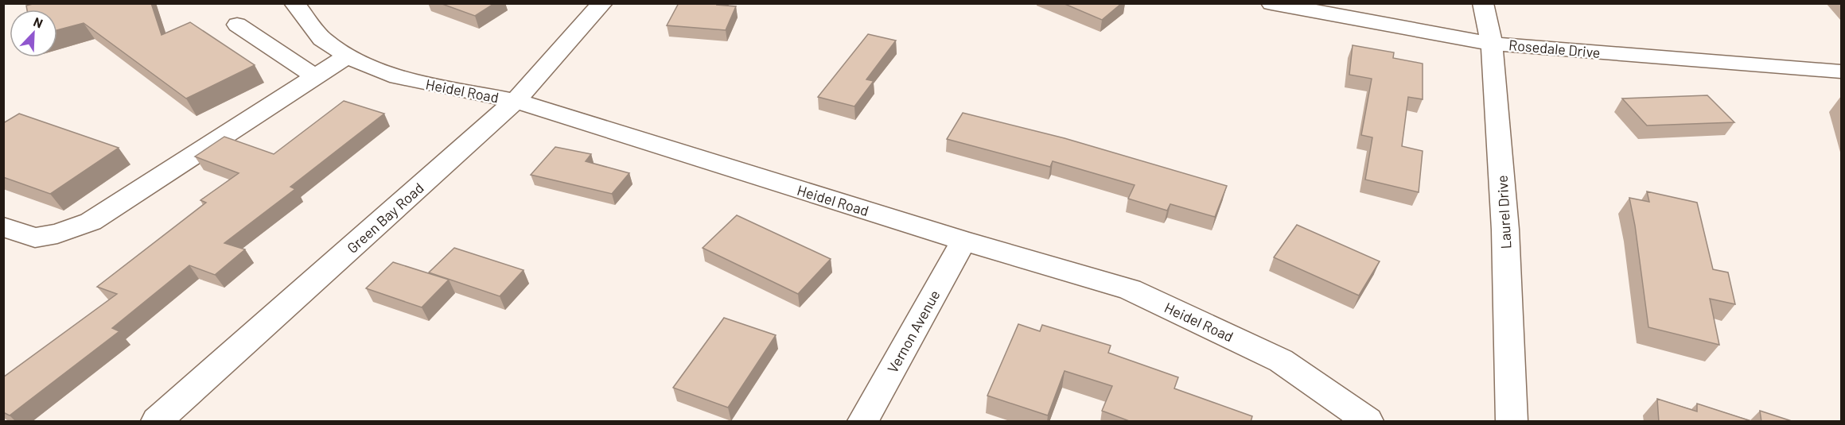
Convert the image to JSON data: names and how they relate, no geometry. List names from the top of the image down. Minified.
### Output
{"streets":{"street":["Rosedale Drive","Heidel Road","Laurel Drive","Green Bay Road","Vernon Avenue"]},"crossings":[["Rosedale Drive","Laurel Drive"],["Heidel Road","Green Bay Road"],["Heidel Road","Vernon Avenue"]],"north":"top right"}
